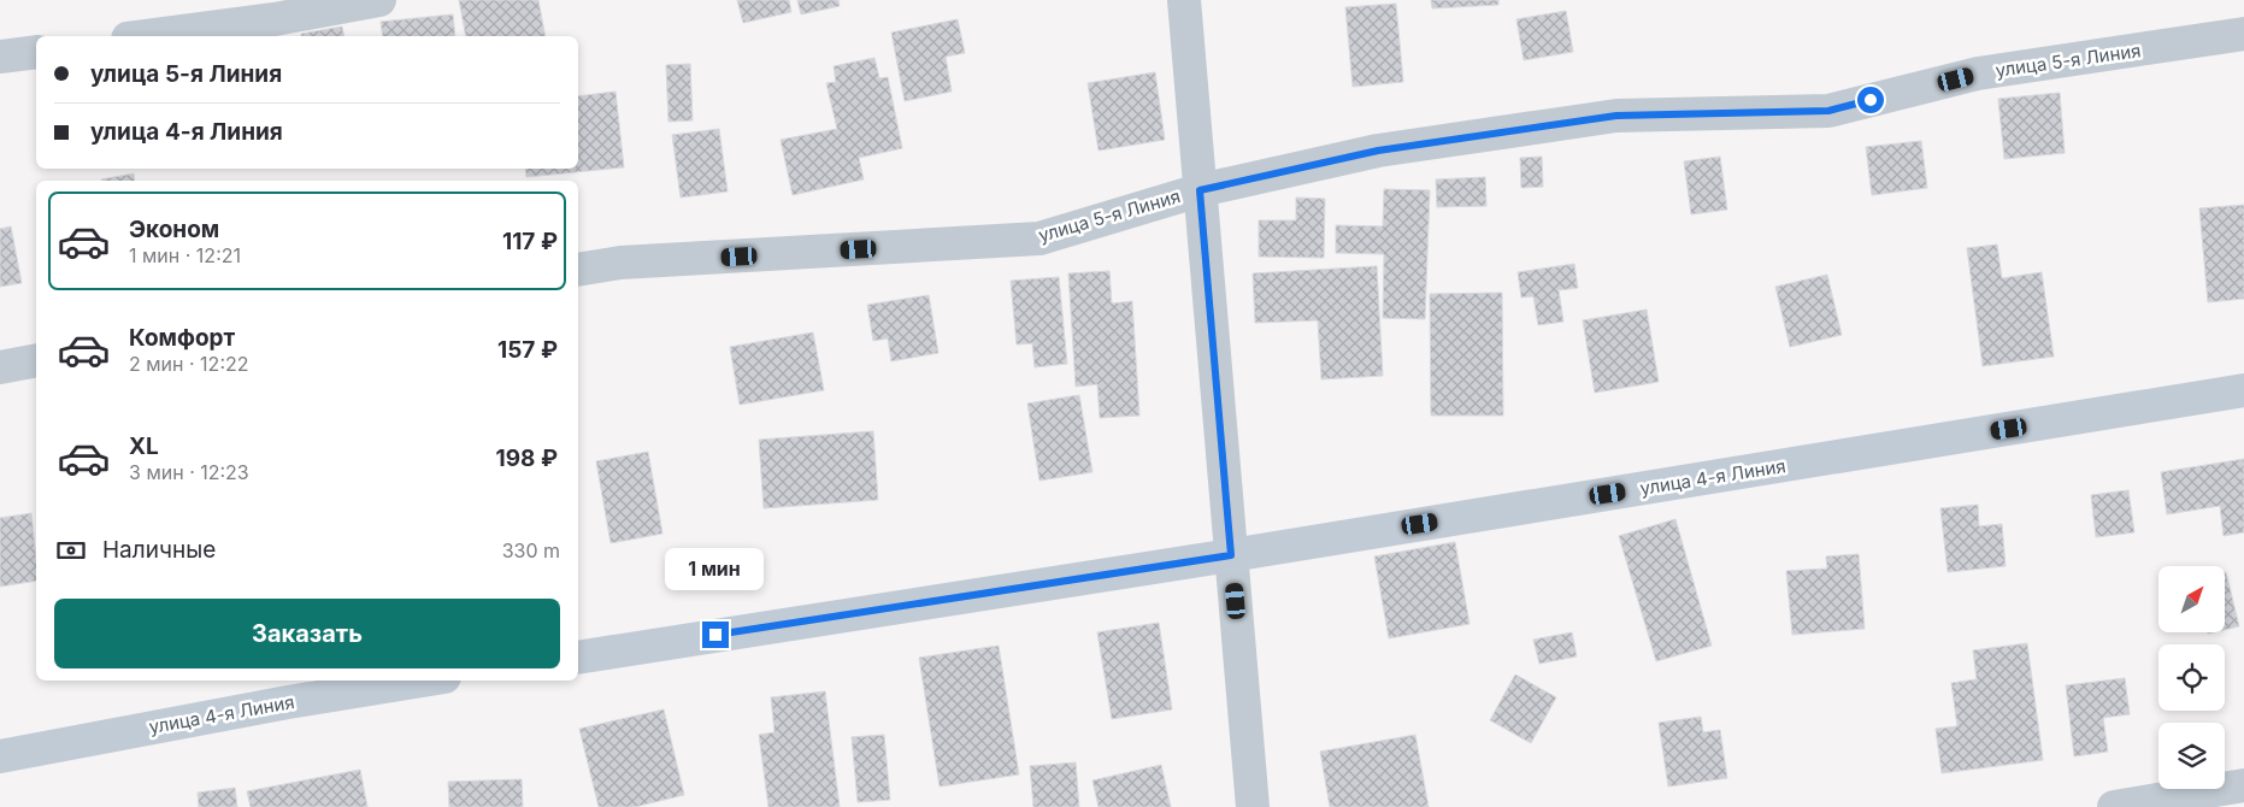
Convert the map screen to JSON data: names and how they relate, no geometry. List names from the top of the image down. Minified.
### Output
{"streets":{"street":["улица 5-я Линия","улица 4-я Линия"]},"north":"top right","page":{"banner":["улица 5-я Линия","улица 4-я Линия"],"list":[{"name":"Эконом","note":"1 мин · 12:21","value":"117 ₽"},{"name":"Комфорт","note":"2 мин · 12:22","value":"157 ₽"},{"name":"XL","note":"3 мин · 12:23","value":"198 ₽"}],"pay":["Наличные","330 m"],"bubble":"1 мин","buttons":"Заказать"}}
